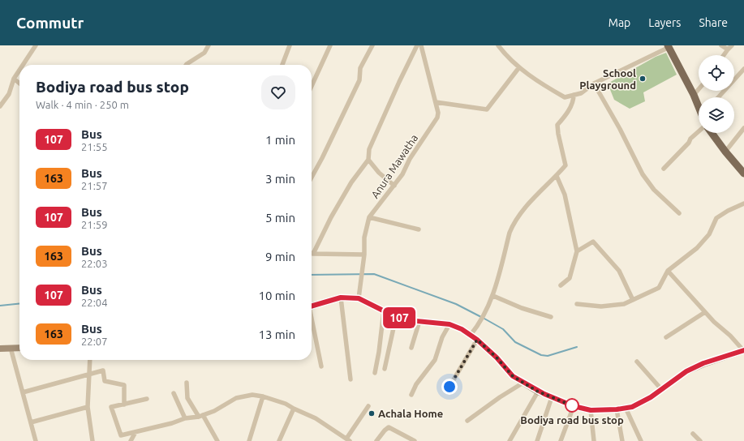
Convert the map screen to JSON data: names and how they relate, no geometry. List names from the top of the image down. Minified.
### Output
{"streets":{"street":["Anura Mawatha"]},"places":["School Playground","Bodiya road bus stop","Achala Home"],"lines":["bus line 107"],"page":{"header":"Commutr","nav":["Map","Layers","Share"],"on_map":"107","heading":["Bodiya road bus stop","Walk · 4 min · 250 m"],"list":[{"mark":"107","name":"Bus","note":"21:55","value":"1 min"},{"mark":"163","name":"Bus","note":"21:57","value":"3 min"},{"mark":"107","name":"Bus","note":"21:59","value":"5 min"},{"mark":"163","name":"Bus","note":"22:03","value":"9 min"},{"mark":"107","name":"Bus","note":"22:04","value":"10 min"},{"mark":"163","name":"Bus","note":"22:07","value":"13 min"}]}}
